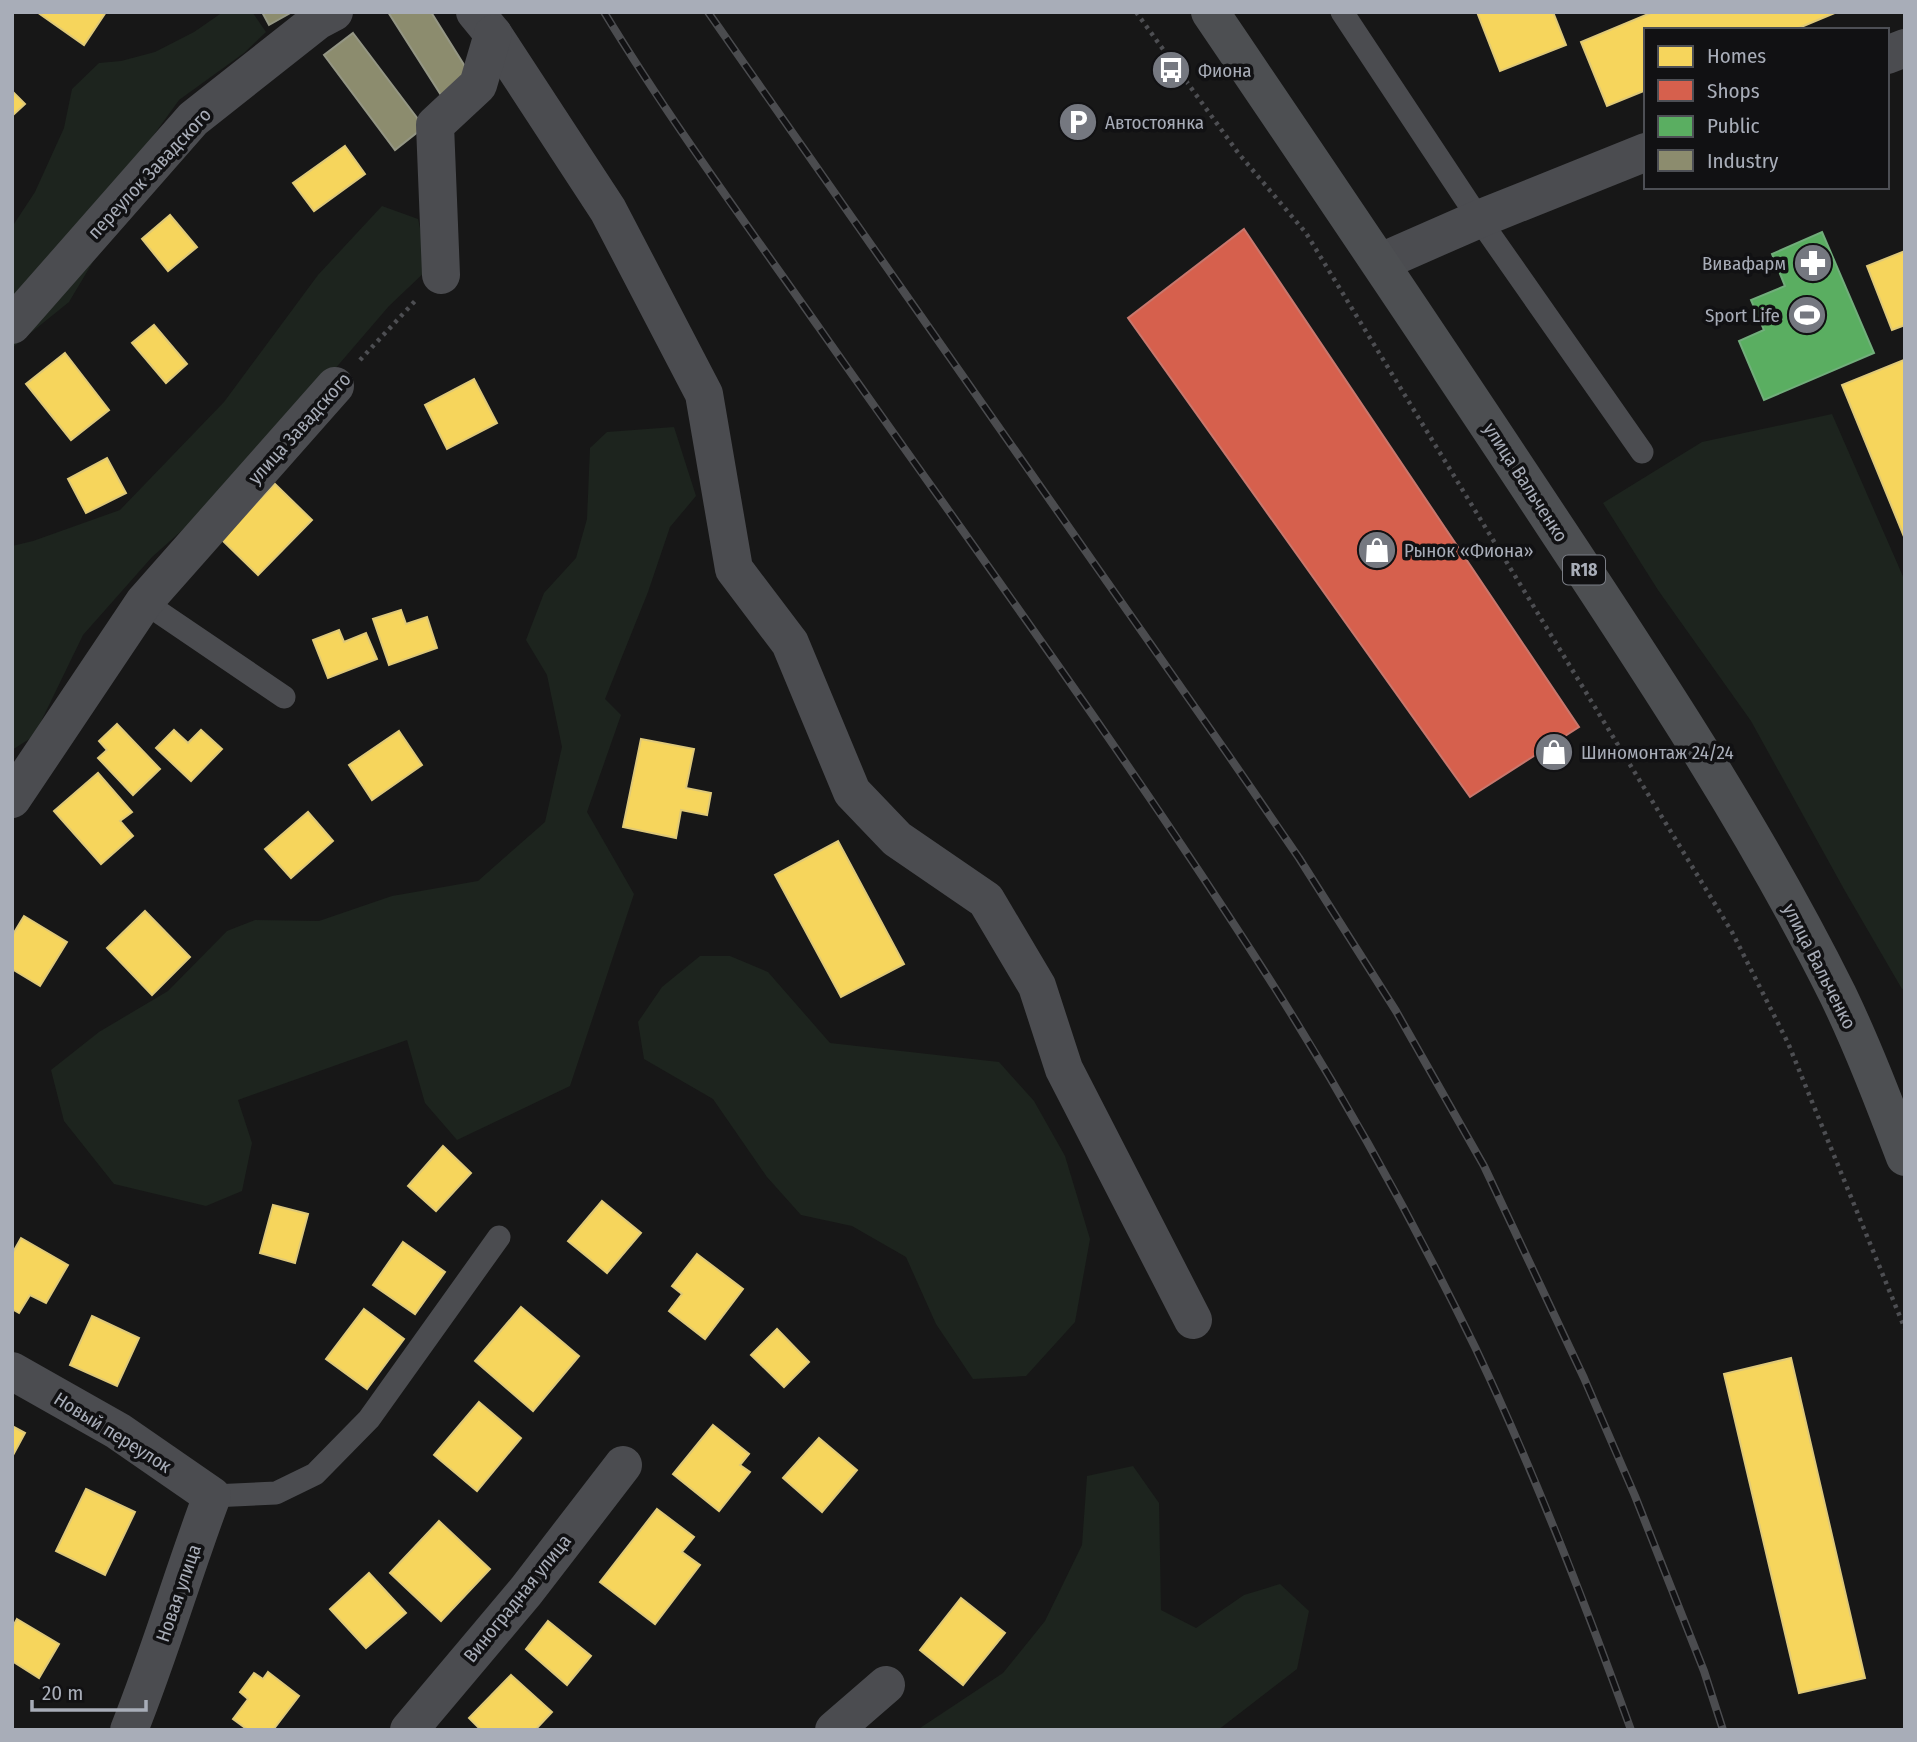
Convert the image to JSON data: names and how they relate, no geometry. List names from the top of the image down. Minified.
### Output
{"streets":{"main road":["улица Вальченко","R18"],"street":["переулок Завадского","улица Завадского","Новый переулок","Новая улица","Виноградная улица"]},"crossings":[["Новый переулок","Новая улица"]],"places":{"bus stop":["Фиона"],"parking":["Автостоянка"],"pharmacy":["Вивафарм"],"sports":["Sport Life"],"shop":["Рынок «Фиона»","Шиномонтаж 24/24"]},"legend":["Homes","Shops","Public","Industry"],"scale_bar":"20 m"}
